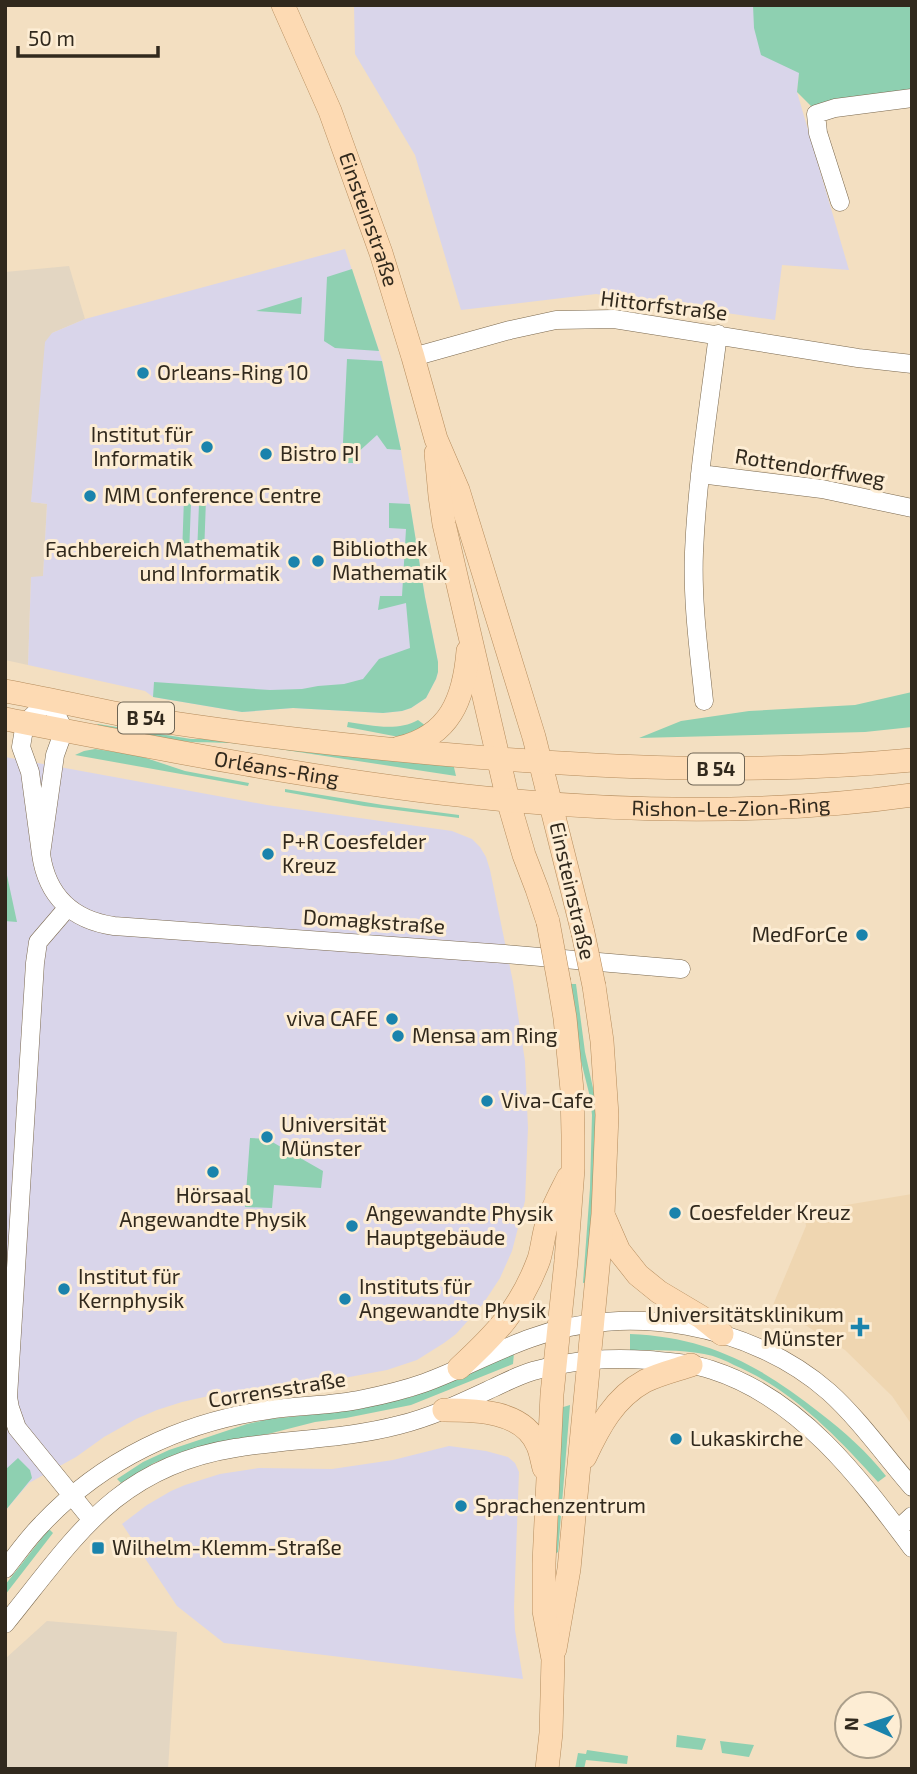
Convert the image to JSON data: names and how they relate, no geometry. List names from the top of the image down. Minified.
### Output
{"streets":{"main road":["Einsteinstraße","B 54","Orléans-Ring","Rishon-Le-Zion-Ring"],"street":["Hittorfstraße","Rottendorffweg","Domagkstraße","Corrensstraße"]},"crossings":[["Einsteinstraße","Hittorfstraße"],["Einsteinstraße","Orléans-Ring"],["Einsteinstraße","Rishon-Le-Zion-Ring"],["Einsteinstraße","Corrensstraße"],["Orléans-Ring","Rishon-Le-Zion-Ring"]],"places":{"other":["Orleans-Ring 10","Institut für Informatik","Bistro PI","MM Conference Centre","Bibliothek Mathematik","Fachbereich Mathematik und Informatik","P+R Coesfelder Kreuz","MedForCe","viva CAFE","Mensa am Ring","Viva-Cafe","Universität Münster","Hörsaal Angewandte Physik","Coesfelder Kreuz","Angewandte Physik Hauptgebäude","Institut für Kernphysik","Instituts für Angewandte Physik","Lukaskirche","Sprachenzentrum"],"health":["Universitätsklinikum Münster"],"transit":["Wilhelm-Klemm-Straße"]},"scale_bar":"50 m","north":"left"}
